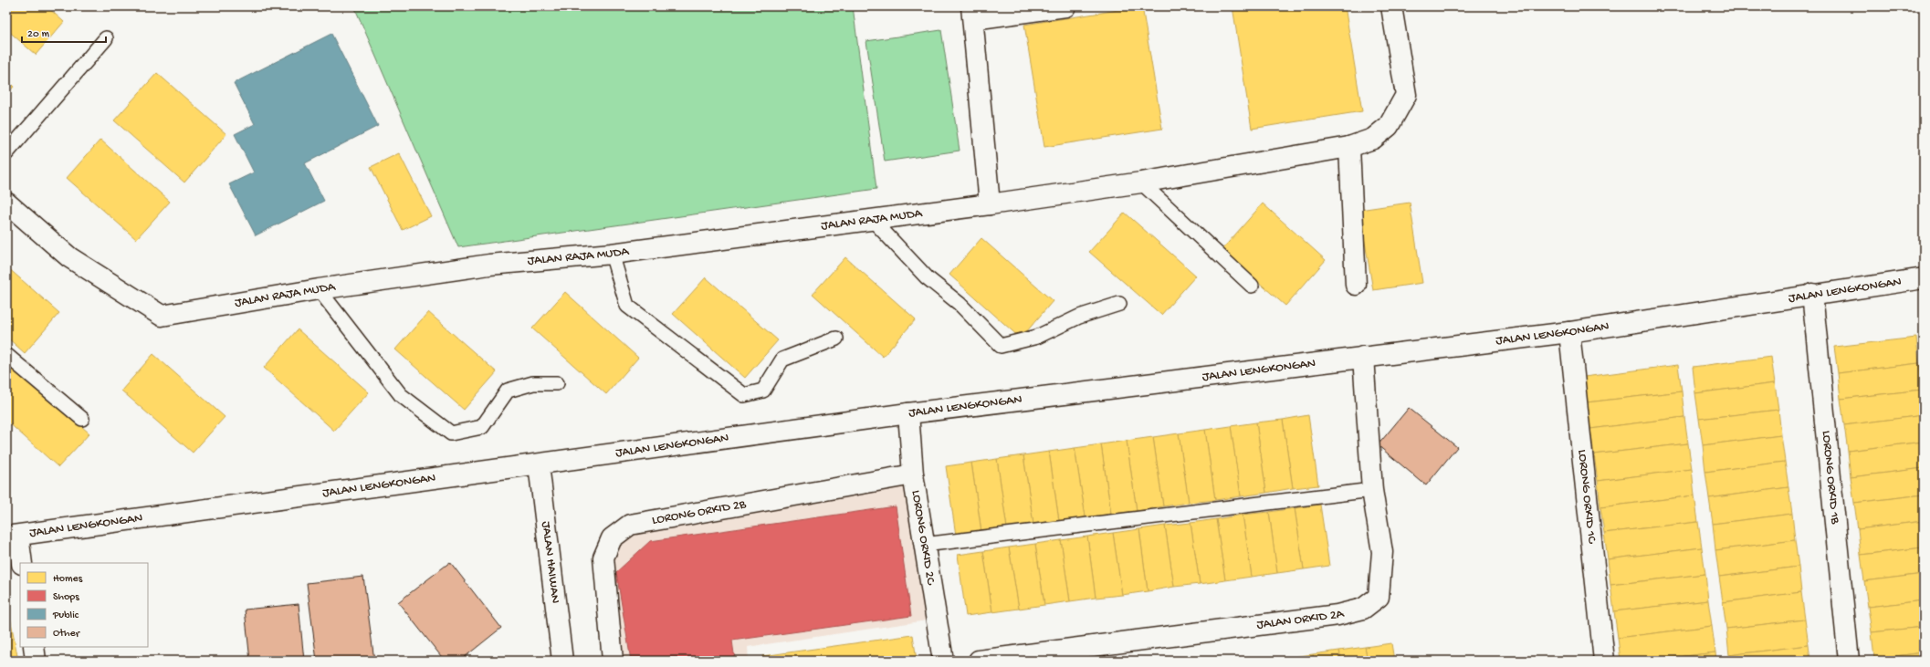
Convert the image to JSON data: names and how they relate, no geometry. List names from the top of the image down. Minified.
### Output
{"streets":{"street":["JALAN RAJA MUDA","JALAN LENGKONGAN","LORONG ORKID 1B","LORONG ORKID 1C","LORONG ORKID 2B","LORONG ORKID 2C","JALAN HAIWAN","JALAN ORKID 2A"]},"crossings":[["JALAN LENGKONGAN","LORONG ORKID 1B"],["JALAN LENGKONGAN","LORONG ORKID 1C"],["JALAN LENGKONGAN","LORONG ORKID 2C"],["JALAN LENGKONGAN","JALAN HAIWAN"],["JALAN LENGKONGAN","JALAN ORKID 2A"],["LORONG ORKID 2B","LORONG ORKID 2C"]],"legend":["Homes","Shops","Public","Other"],"scale_bar":"20 m"}
